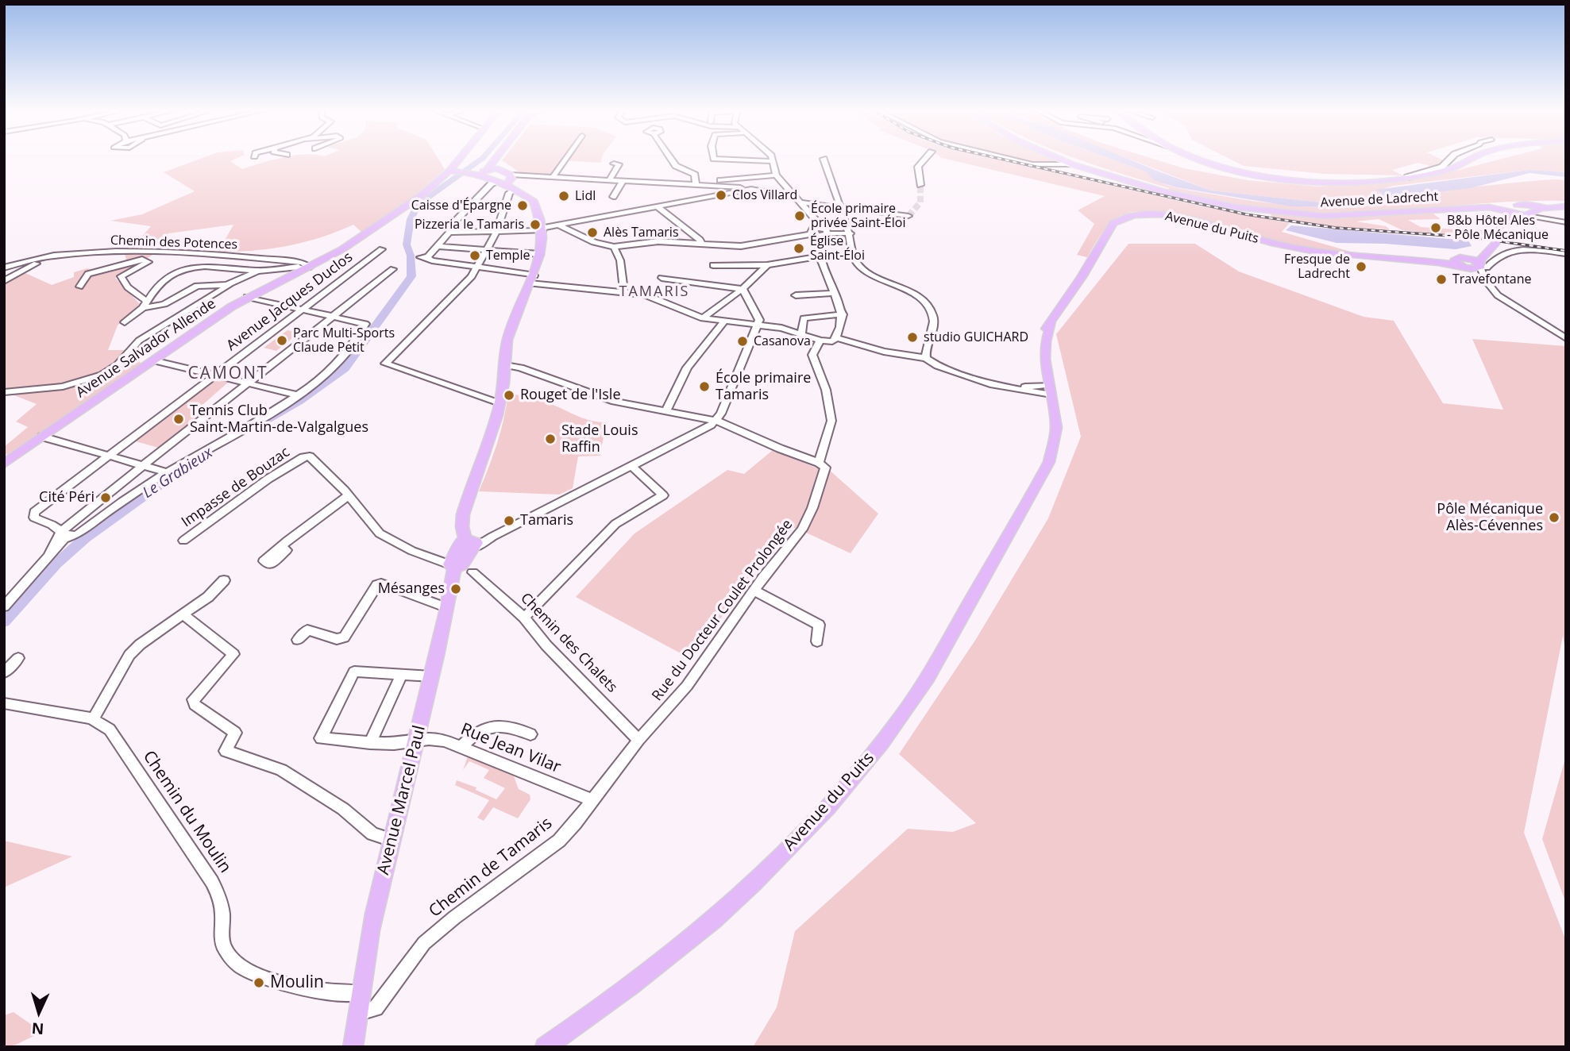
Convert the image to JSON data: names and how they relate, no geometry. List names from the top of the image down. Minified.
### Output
{"streets":{"main road":["Avenue de Ladrecht","Avenue du Puits","Avenue Salvador Allende","Avenue Marcel Paul"],"street":["Chemin des Potences","Avenue Jacques Duclos","Impasse de Bouzac","Rue du Docteur Coulet Prolongée","Chemin des Chalets","Rue Jean Vilar","Chemin du Moulin","Chemin de Tamaris"]},"crossings":[["Chemin des Potences","Avenue Salvador Allende"],["Rue du Docteur Coulet Prolongée","Chemin des Chalets"],["Rue du Docteur Coulet Prolongée","Chemin de Tamaris"],["Chemin des Chalets","Avenue Marcel Paul"],["Chemin des Chalets","Chemin de Tamaris"],["Rue Jean Vilar","Avenue Marcel Paul"],["Rue Jean Vilar","Chemin de Tamaris"],["Avenue Marcel Paul","Chemin du Moulin"],["Avenue Marcel Paul","Chemin de Tamaris"]],"districts":["TAMARIS","CAMONT"],"water":["Le Grabieux"],"places":["Clos Villard","Lidl","Caisse d'Épargne","École primaire privée Saint-Éloi","Pizzeria le Tamaris","B&b Hôtel Ales - Pôle Mécanique","Alès Tamaris","Église Saint-Éloi","Temple","Fresque de Ladrecht","Travefontane","studio GUICHARD","Parc Multi-Sports Claude Petit","Casanova","École primaire Tamaris","Rouget de l'Isle","Tennis Club Saint-Martin-de-Valgalgues","Stade Louis Raffin","Cité Péri","Pôle Mécanique Alès-Cévennes","Tamaris","Mésanges","Moulin"],"north":"bottom"}
